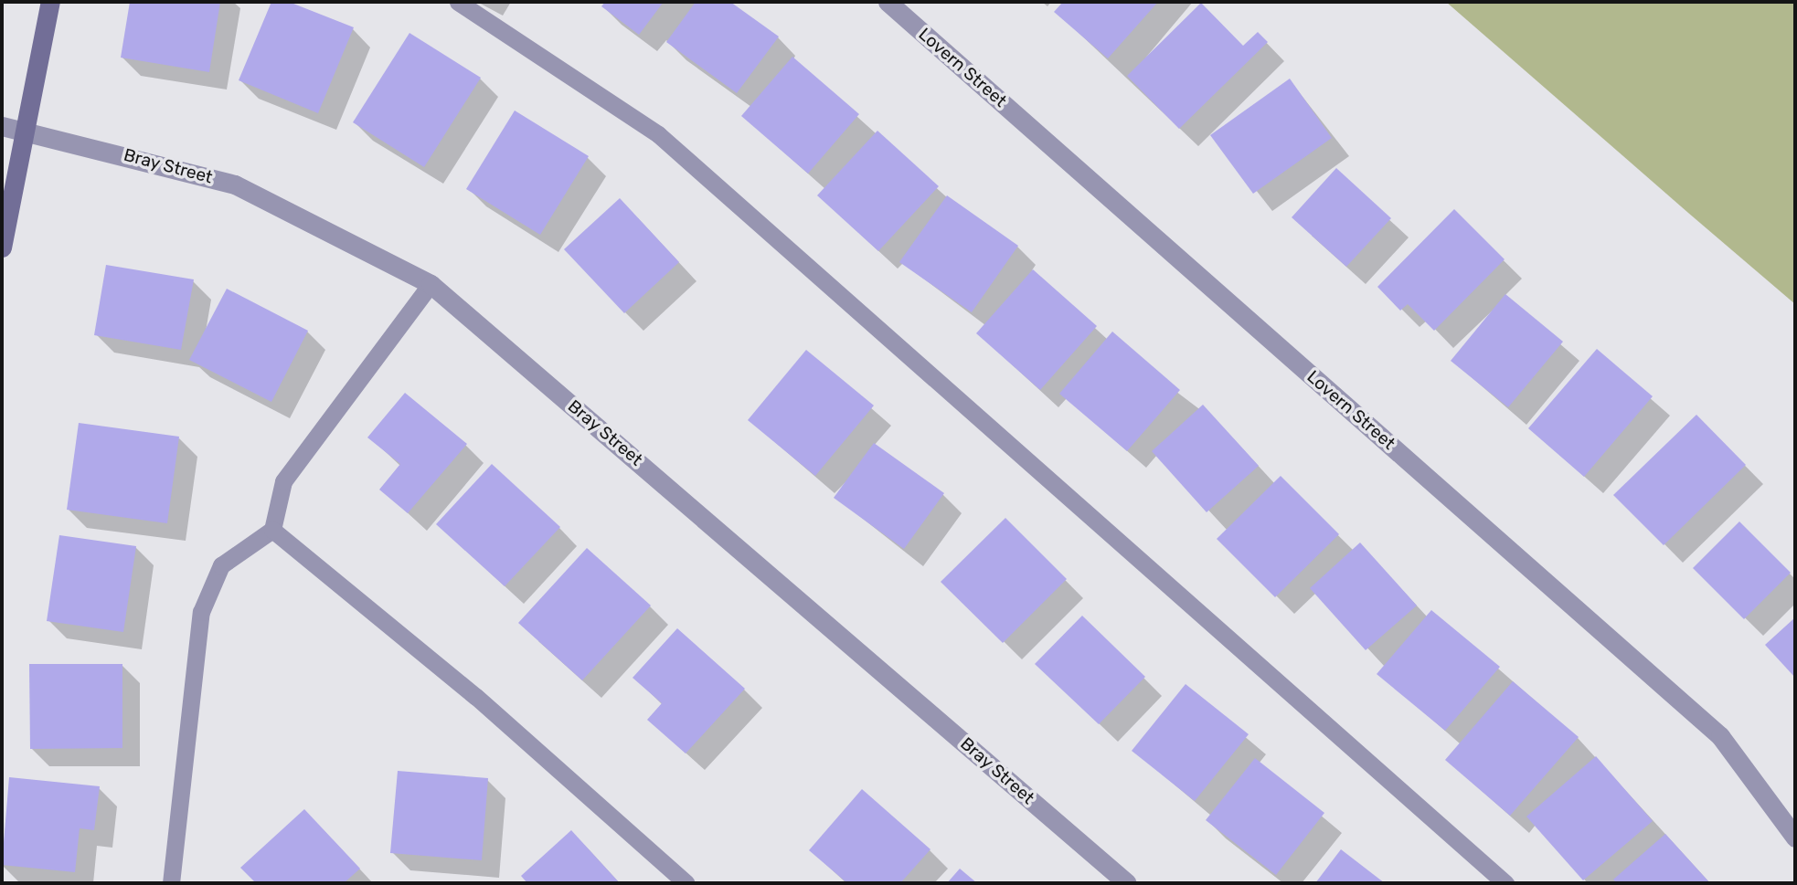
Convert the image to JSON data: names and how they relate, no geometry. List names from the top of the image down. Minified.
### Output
{"streets":{"street":["Lovern Street","Bray Street"]}}
